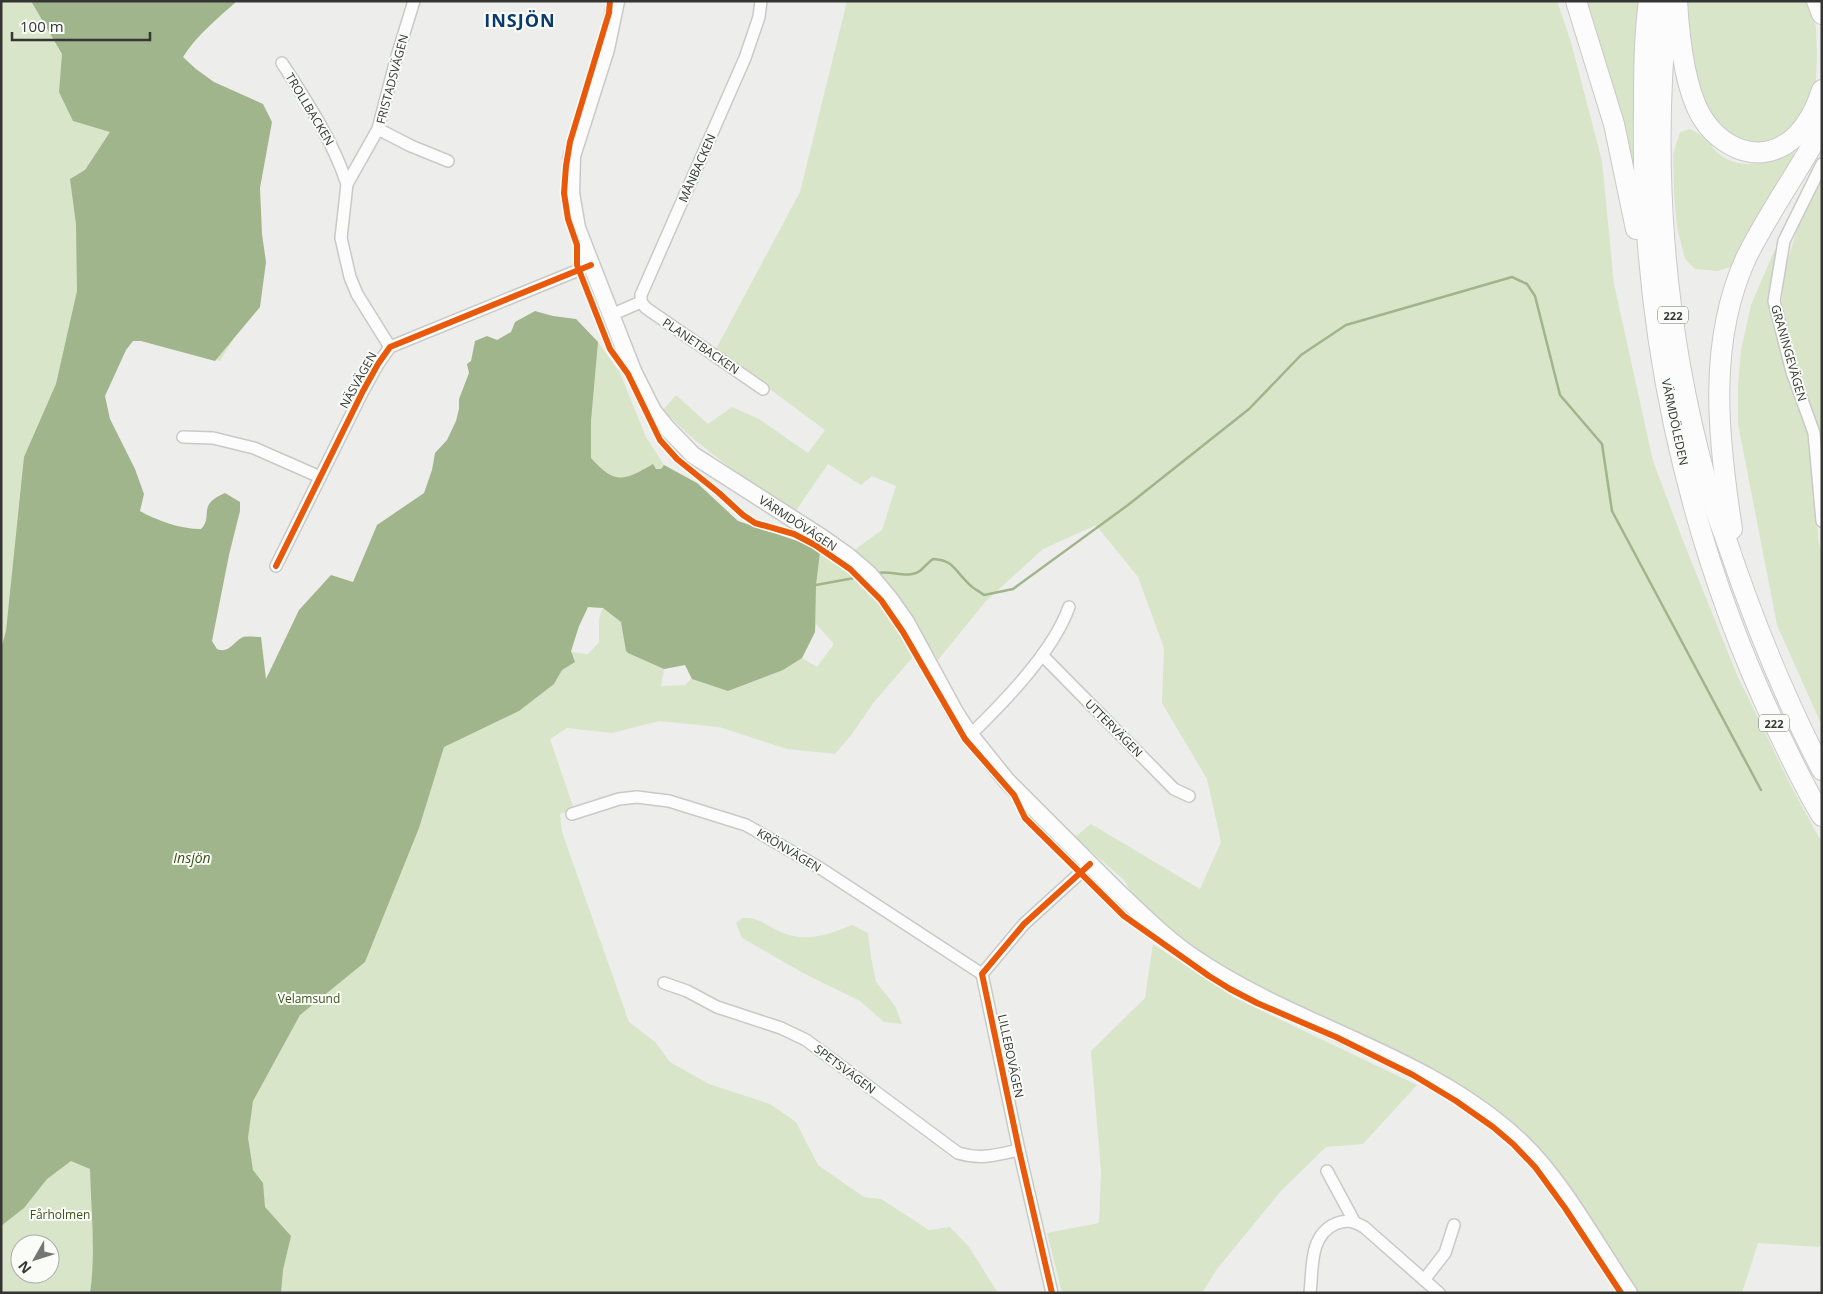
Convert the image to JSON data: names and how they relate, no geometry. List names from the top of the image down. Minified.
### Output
{"streets":{"highway":["222","VÄRMDÖLEDEN"],"main road":["VÄRMDÖVÄGEN"],"street":["FRISTADSVÄGEN","TROLLBACKEN","MÅNBACKEN","PLANETBACKEN","GRANINGEVÄGEN","NÄSVÄGEN","UTTERVÄGEN","KRÖNVÄGEN","LILLEBOVÄGEN","SPETSVÄGEN"]},"crossings":[["FRISTADSVÄGEN","TROLLBACKEN"],["FRISTADSVÄGEN","NÄSVÄGEN"],["MÅNBACKEN","PLANETBACKEN"],["NÄSVÄGEN","VÄRMDÖVÄGEN"],["KRÖNVÄGEN","LILLEBOVÄGEN"],["LILLEBOVÄGEN","SPETSVÄGEN"]],"districts":["INSJÖN"],"water":["Insjön"],"parks":["Velamsund","Fårholmen"],"scale_bar":"100 m","north":"bottom left"}
